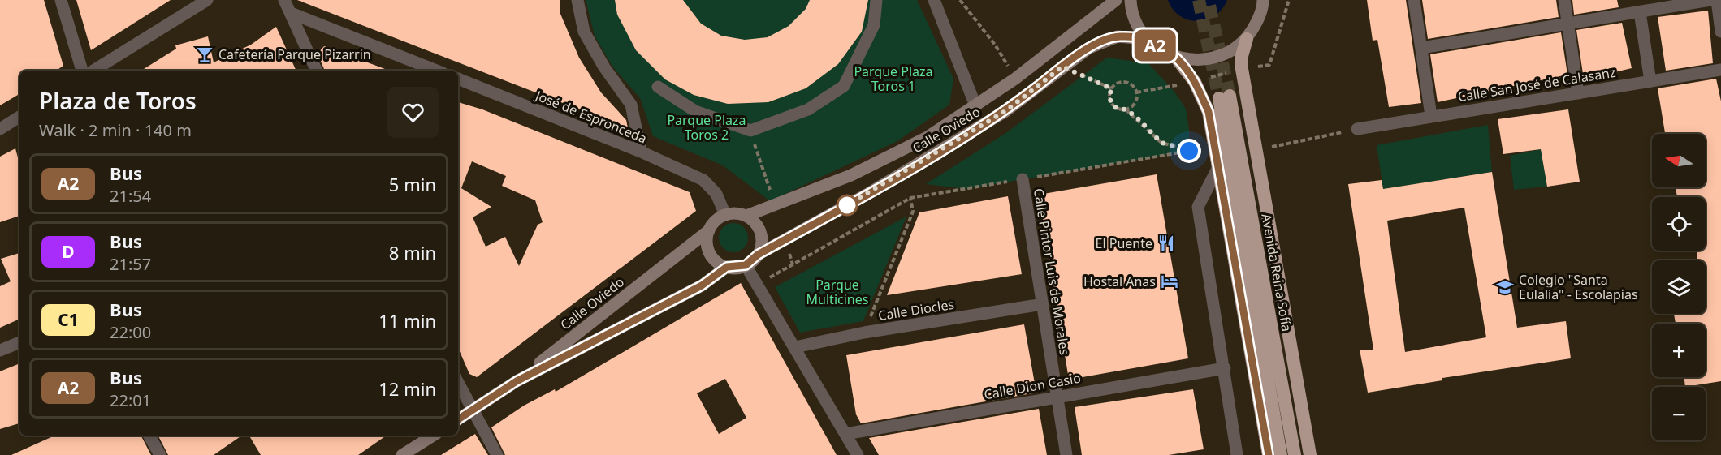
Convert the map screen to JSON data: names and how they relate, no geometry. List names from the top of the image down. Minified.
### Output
{"streets":{"highway":["Avenida Reina Sofía"],"main road":["Calle Oviedo"],"street":["Calle San José de Calasanz","José de Espronceda","Calle Pintor Luis de Morales","Calle Diocles","Calle Dion Casio"]},"crossings":[["José de Espronceda","Calle Oviedo"],["Calle Pintor Luis de Morales","Calle Diocles"],["Calle Pintor Luis de Morales","Calle Dion Casio"]],"parks":["Parque Plaza Toros 1","Parque Plaza Toros 2","Parque Multicines"],"places":{"bar":["Cafetería Parque Pizarrin"],"restaurant":["El Puente"],"hotel":["Hostal Anas"],"school or university":["Colegio \"Santa Eulalia\" - Escolapias"]},"lines":["bus line A2"],"north":"left","page":{"on_map":"A2","heading":["Plaza de Toros","Walk · 2 min · 140 m"],"map_buttons":["+","−"],"list":[{"mark":"A2","name":"Bus","note":"21:54","value":"5 min"},{"mark":"D","name":"Bus","note":"21:57","value":"8 min"},{"mark":"C1","name":"Bus","note":"22:00","value":"11 min"},{"mark":"A2","name":"Bus","note":"22:01","value":"12 min"}]}}
